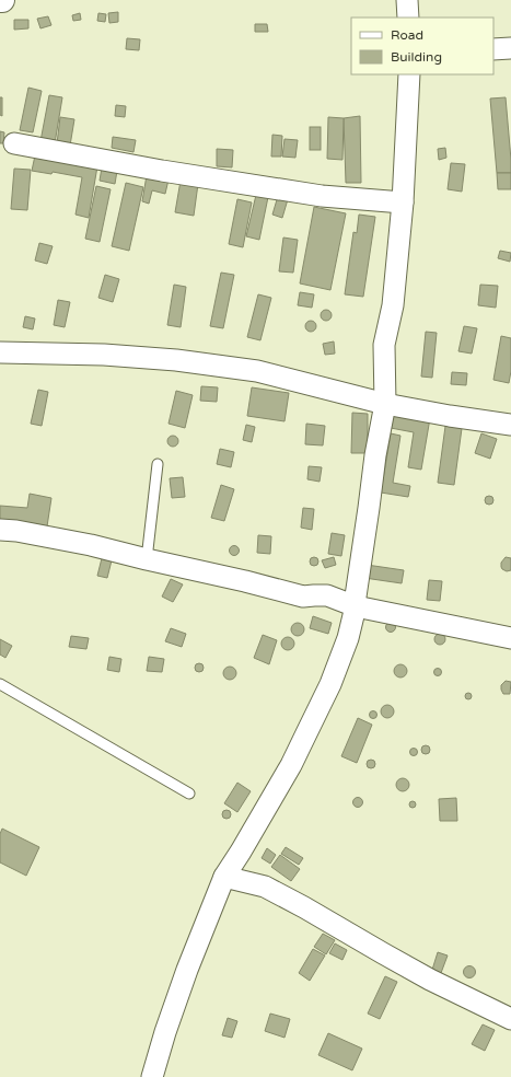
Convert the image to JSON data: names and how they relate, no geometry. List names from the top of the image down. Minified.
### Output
{"legend":["Road","Building"]}
